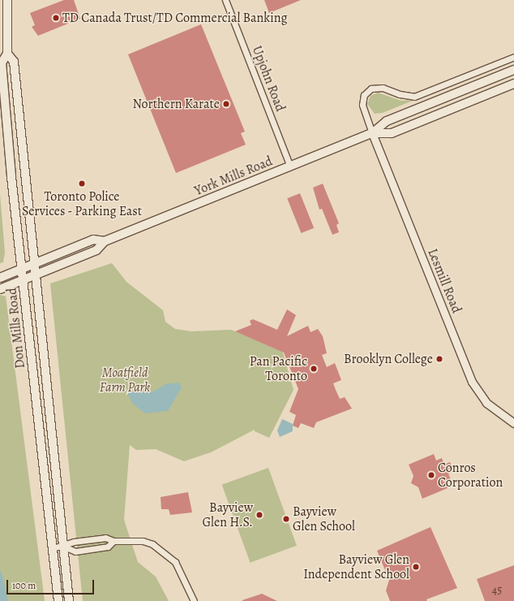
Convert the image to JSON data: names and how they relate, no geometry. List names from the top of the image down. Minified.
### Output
{"streets":{"main road":["York Mills Road","Don Mills Road"],"street":["Upjohn Road","Lesmill Road"]},"crossings":[["Upjohn Road","York Mills Road"],["York Mills Road","Lesmill Road"],["York Mills Road","Don Mills Road"]],"parks":["Moatfield Farm Park"],"places":["TD Canada Trust/TD Commercial Banking","Northern Karate","Toronto Police Services - Parking East","Brooklyn College","Pan Pacific Toronto","Conros Corporation","Bayview Glen H.S.","Bayview Glen School","Bayview Glen Independent School"],"house_numbers":["45"],"scale_bar":"100 m"}
